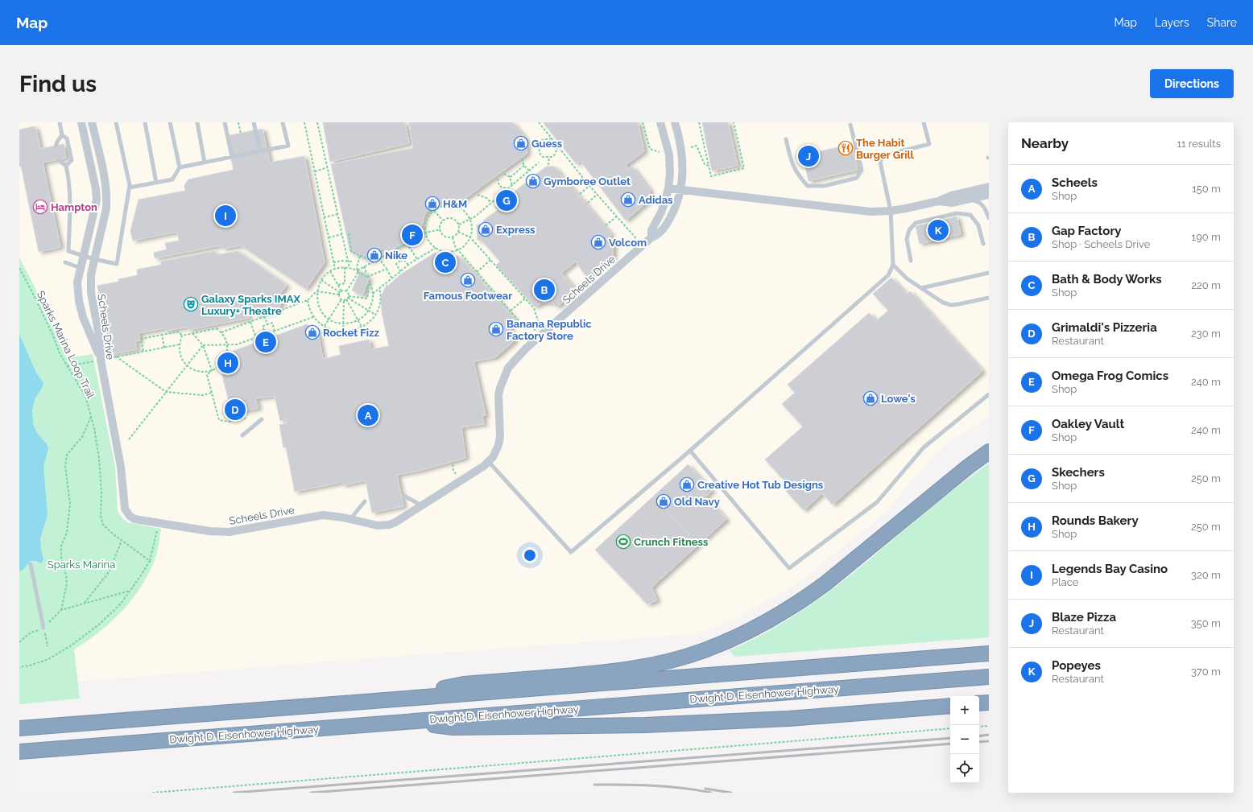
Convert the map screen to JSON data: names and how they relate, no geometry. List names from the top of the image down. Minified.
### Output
{"streets":{"highway":["Dwight D. Eisenhower Highway"],"street":["Scheels Drive"],"path":["Sparks Marina Loop Trail"]},"parks":["Sparks Marina"],"places":{"shop":["Guess","Gymboree Outlet","Adidas","H&M","Express","Volcom","Nike","Famous Footwear","Banana Republic Factory Store","Rocket Fizz","Lowe's","Creative Hot Tub Designs","Old Navy"],"restaurant":["The Habit Burger Grill"],"hotel":["Hampton"],"theatre":["Galaxy Sparks IMAX Luxury+ Theatre"],"sports":["Crunch Fitness"]},"page":{"header":"Map","nav":["Map","Layers","Share"],"buttons":"Directions","title":"Find us","heading":["Nearby","11 results"],"pins":["J","G","I","K","F","C","B","E","H","D","A"],"list":[{"mark":"A","name":"Scheels","note":"Shop","value":"150 m"},{"mark":"B","name":"Gap Factory","note":"Shop · Scheels Drive","value":"190 m"},{"mark":"C","name":"Bath & Body Works","note":"Shop","value":"220 m"},{"mark":"D","name":"Grimaldi's Pizzeria","note":"Restaurant","value":"230 m"},{"mark":"E","name":"Omega Frog Comics","note":"Shop","value":"240 m"},{"mark":"F","name":"Oakley Vault","note":"Shop","value":"240 m"},{"mark":"G","name":"Skechers","note":"Shop","value":"250 m"},{"mark":"H","name":"Rounds Bakery","note":"Shop","value":"250 m"},{"mark":"I","name":"Legends Bay Casino","note":"Place","value":"320 m"},{"mark":"J","name":"Blaze Pizza","note":"Restaurant","value":"350 m"},{"mark":"K","name":"Popeyes","note":"Restaurant","value":"370 m"}],"map_buttons":["+","−"]}}
